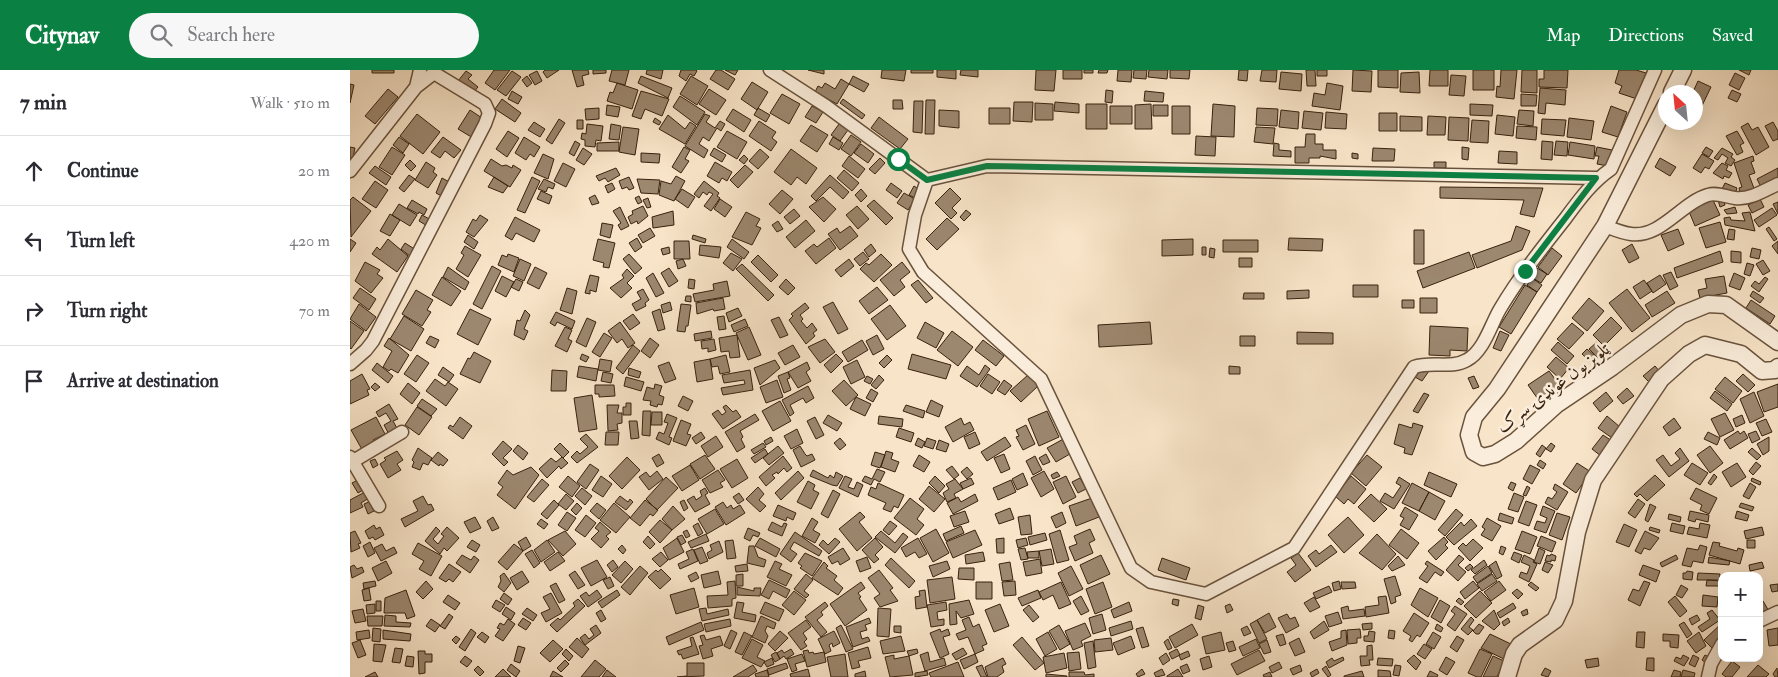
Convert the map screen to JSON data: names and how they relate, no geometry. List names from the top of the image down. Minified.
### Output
{"streets":{"street":["ټلوېزيون غونډۍ سړک"]},"north":"top left","page":{"header":"Citynav","search":"Search here","nav":["Map","Directions","Saved"],"heading":["7 min","Walk · 510 m"],"list":[["Continue","20 m"],["Turn left","420 m"],["Turn right","70 m"],"Arrive at destination"],"map_buttons":["+","−"]}}
